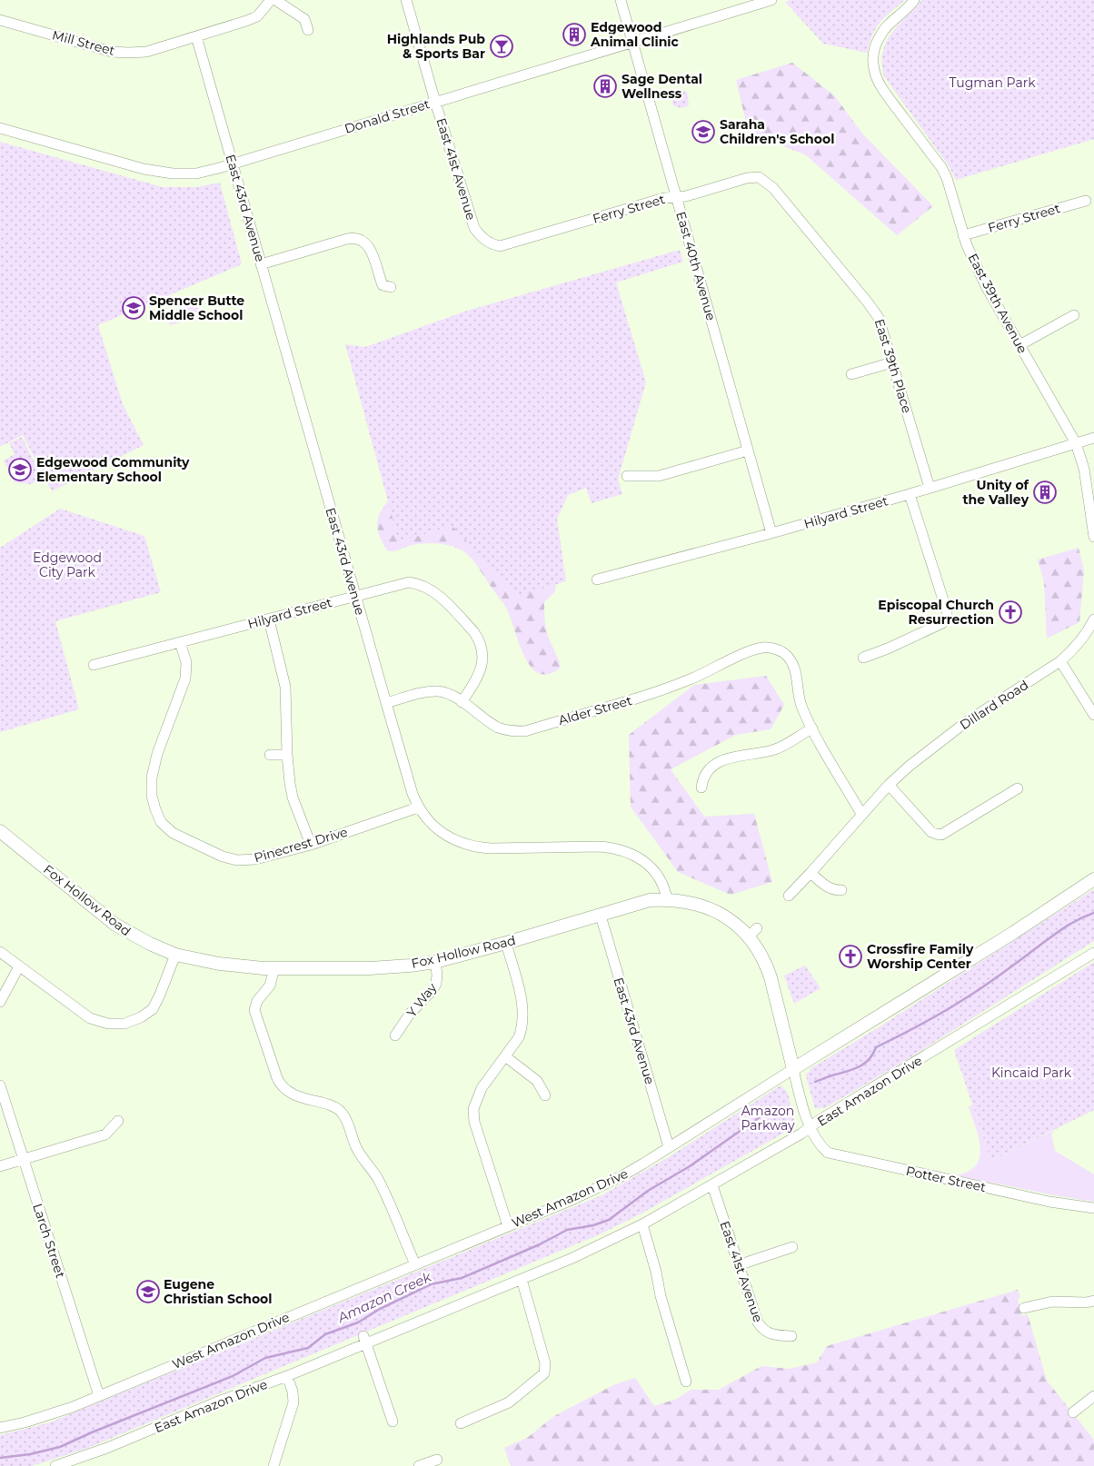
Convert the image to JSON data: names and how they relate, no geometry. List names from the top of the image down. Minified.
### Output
{"streets":{"main road":["Fox Hollow Road","West Amazon Drive"],"street":["Mill Street","Donald Street","East 41st Avenue","East 43rd Avenue","Ferry Street","East 40th Avenue","East 39th Avenue","East 39th Place","Hilyard Street","Dillard Road","Alder Street","Pinecrest Drive","Y Way","East Amazon Drive","Potter Street","Larch Street"]},"crossings":[["Mill Street","East 43rd Avenue"],["Donald Street","East 41st Avenue"],["Donald Street","East 43rd Avenue"],["Donald Street","East 40th Avenue"],["East 41st Avenue","Ferry Street"],["East 41st Avenue","East Amazon Drive"],["East 43rd Avenue","Hilyard Street"],["East 43rd Avenue","Alder Street"],["East 43rd Avenue","Pinecrest Drive"],["East 43rd Avenue","Fox Hollow Road"],["East 43rd Avenue","West Amazon Drive"],["Ferry Street","East 40th Avenue"],["Ferry Street","East 39th Avenue"],["Ferry Street","East 39th Place"],["East 40th Avenue","Hilyard Street"],["East 39th Avenue","Hilyard Street"],["East 39th Place","Hilyard Street"],["Hilyard Street","Alder Street"],["Hilyard Street","Pinecrest Drive"],["Fox Hollow Road","Y Way"],["Fox Hollow Road","East Amazon Drive"],["Fox Hollow Road","Potter Street"],["Fox Hollow Road","West Amazon Drive"],["East Amazon Drive","Potter Street"],["West Amazon Drive","Larch Street"]],"water":["Amazon Creek"],"parks":["Tugman Park","Edgewood City Park","Kincaid Park","Amazon Parkway"],"places":{"building":["Edgewood Animal Clinic","Sage Dental Wellness","Unity of the Valley"],"bar":["Highlands Pub & Sports Bar"],"school or university":["Saraha Children's School","Spencer Butte Middle School","Edgewood Community Elementary School","Eugene Christian School"],"church":["Episcopal Church Resurrection","Crossfire Family Worship Center"]}}
